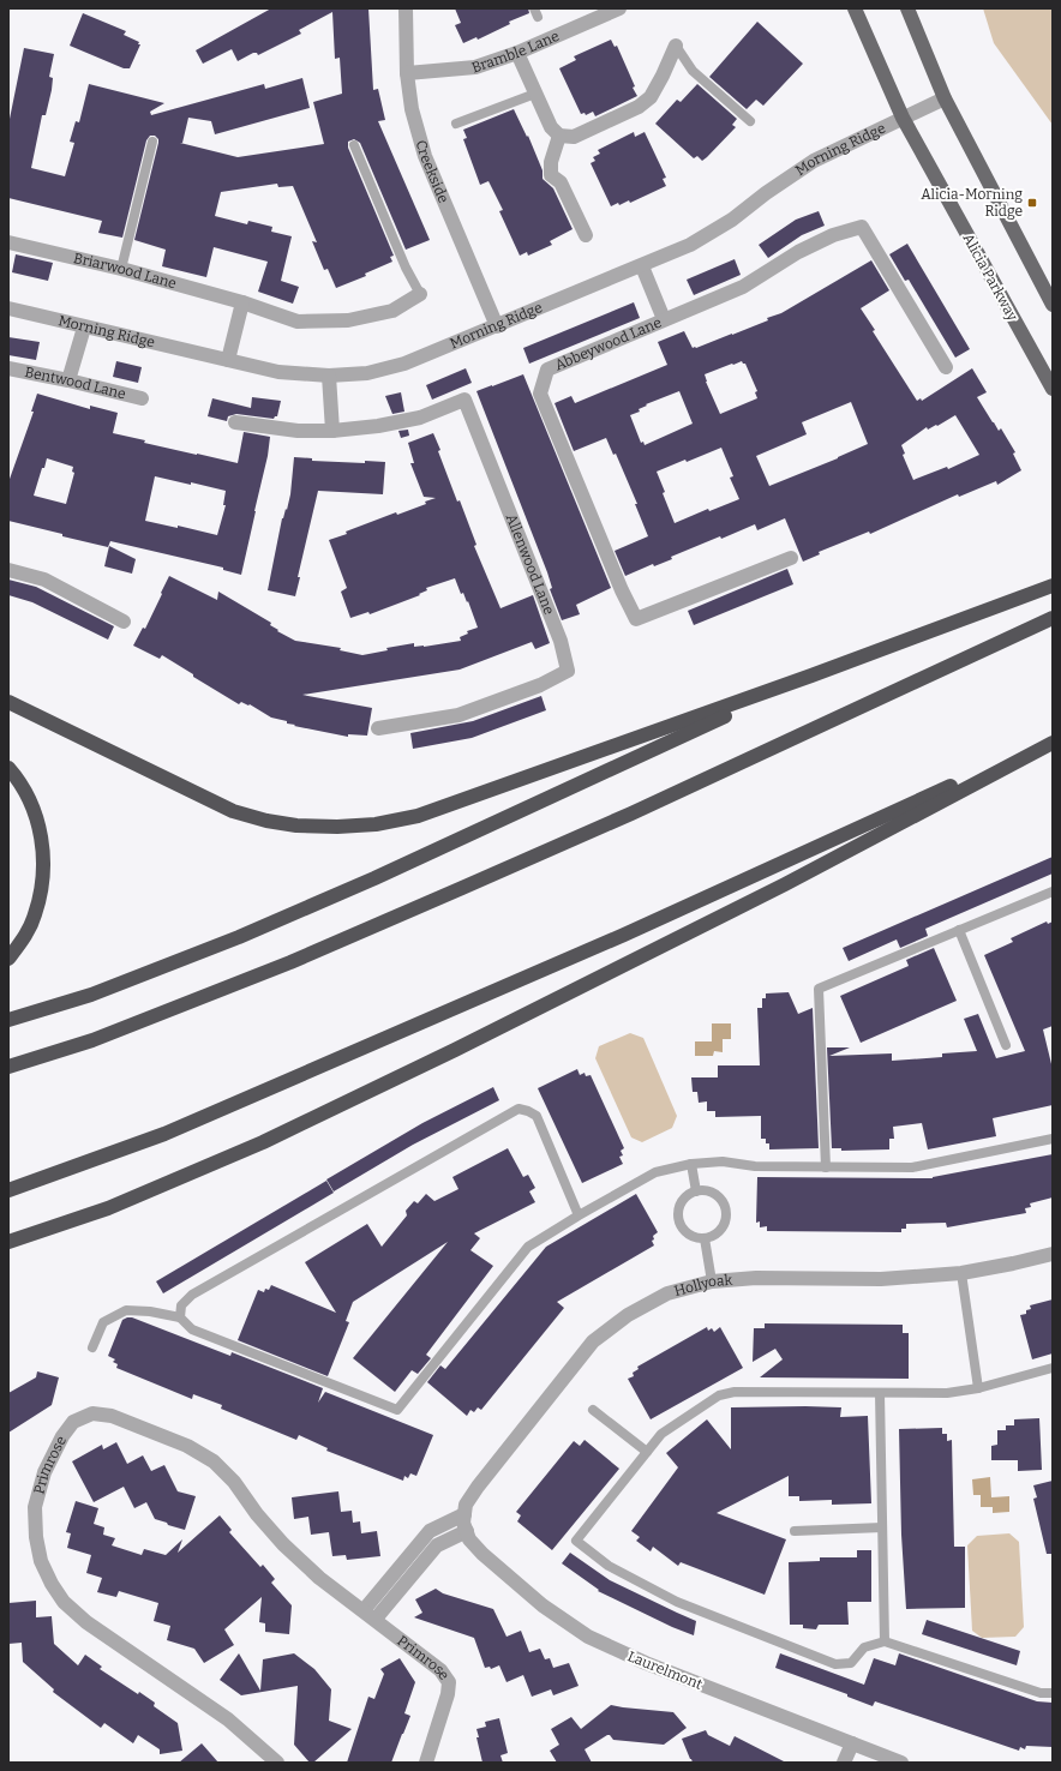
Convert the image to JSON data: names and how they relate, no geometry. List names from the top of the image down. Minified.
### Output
{"streets":{"main road":["Alicia Parkway"],"street":["Bramble Lane","Morning Ridge","Creekside","Briarwood Lane","Abbeywood Lane","Bentwood Lane","Allenwood Lane","Hollyoak","Primrose","Laurelmont"]},"crossings":[["Bramble Lane","Creekside"],["Morning Ridge","Creekside"],["Morning Ridge","Alicia Parkway"],["Hollyoak","Laurelmont"]],"places":{"transit":["Alicia-Morning Ridge"]}}
